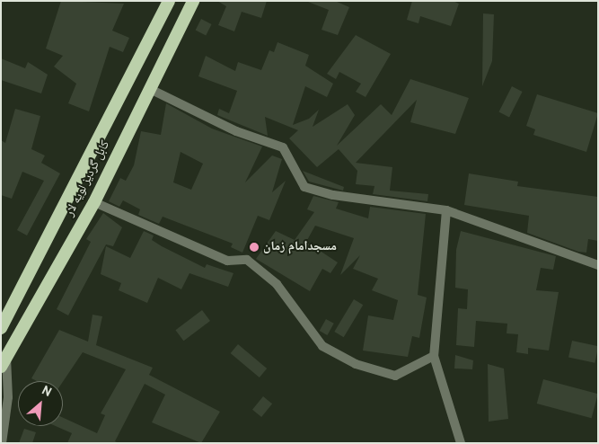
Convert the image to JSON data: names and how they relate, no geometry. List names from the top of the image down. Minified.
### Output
{"streets":{"highway":["کابل گردیز لویه لار"]},"places":["مسجدامام زمان"],"north":"top right"}
